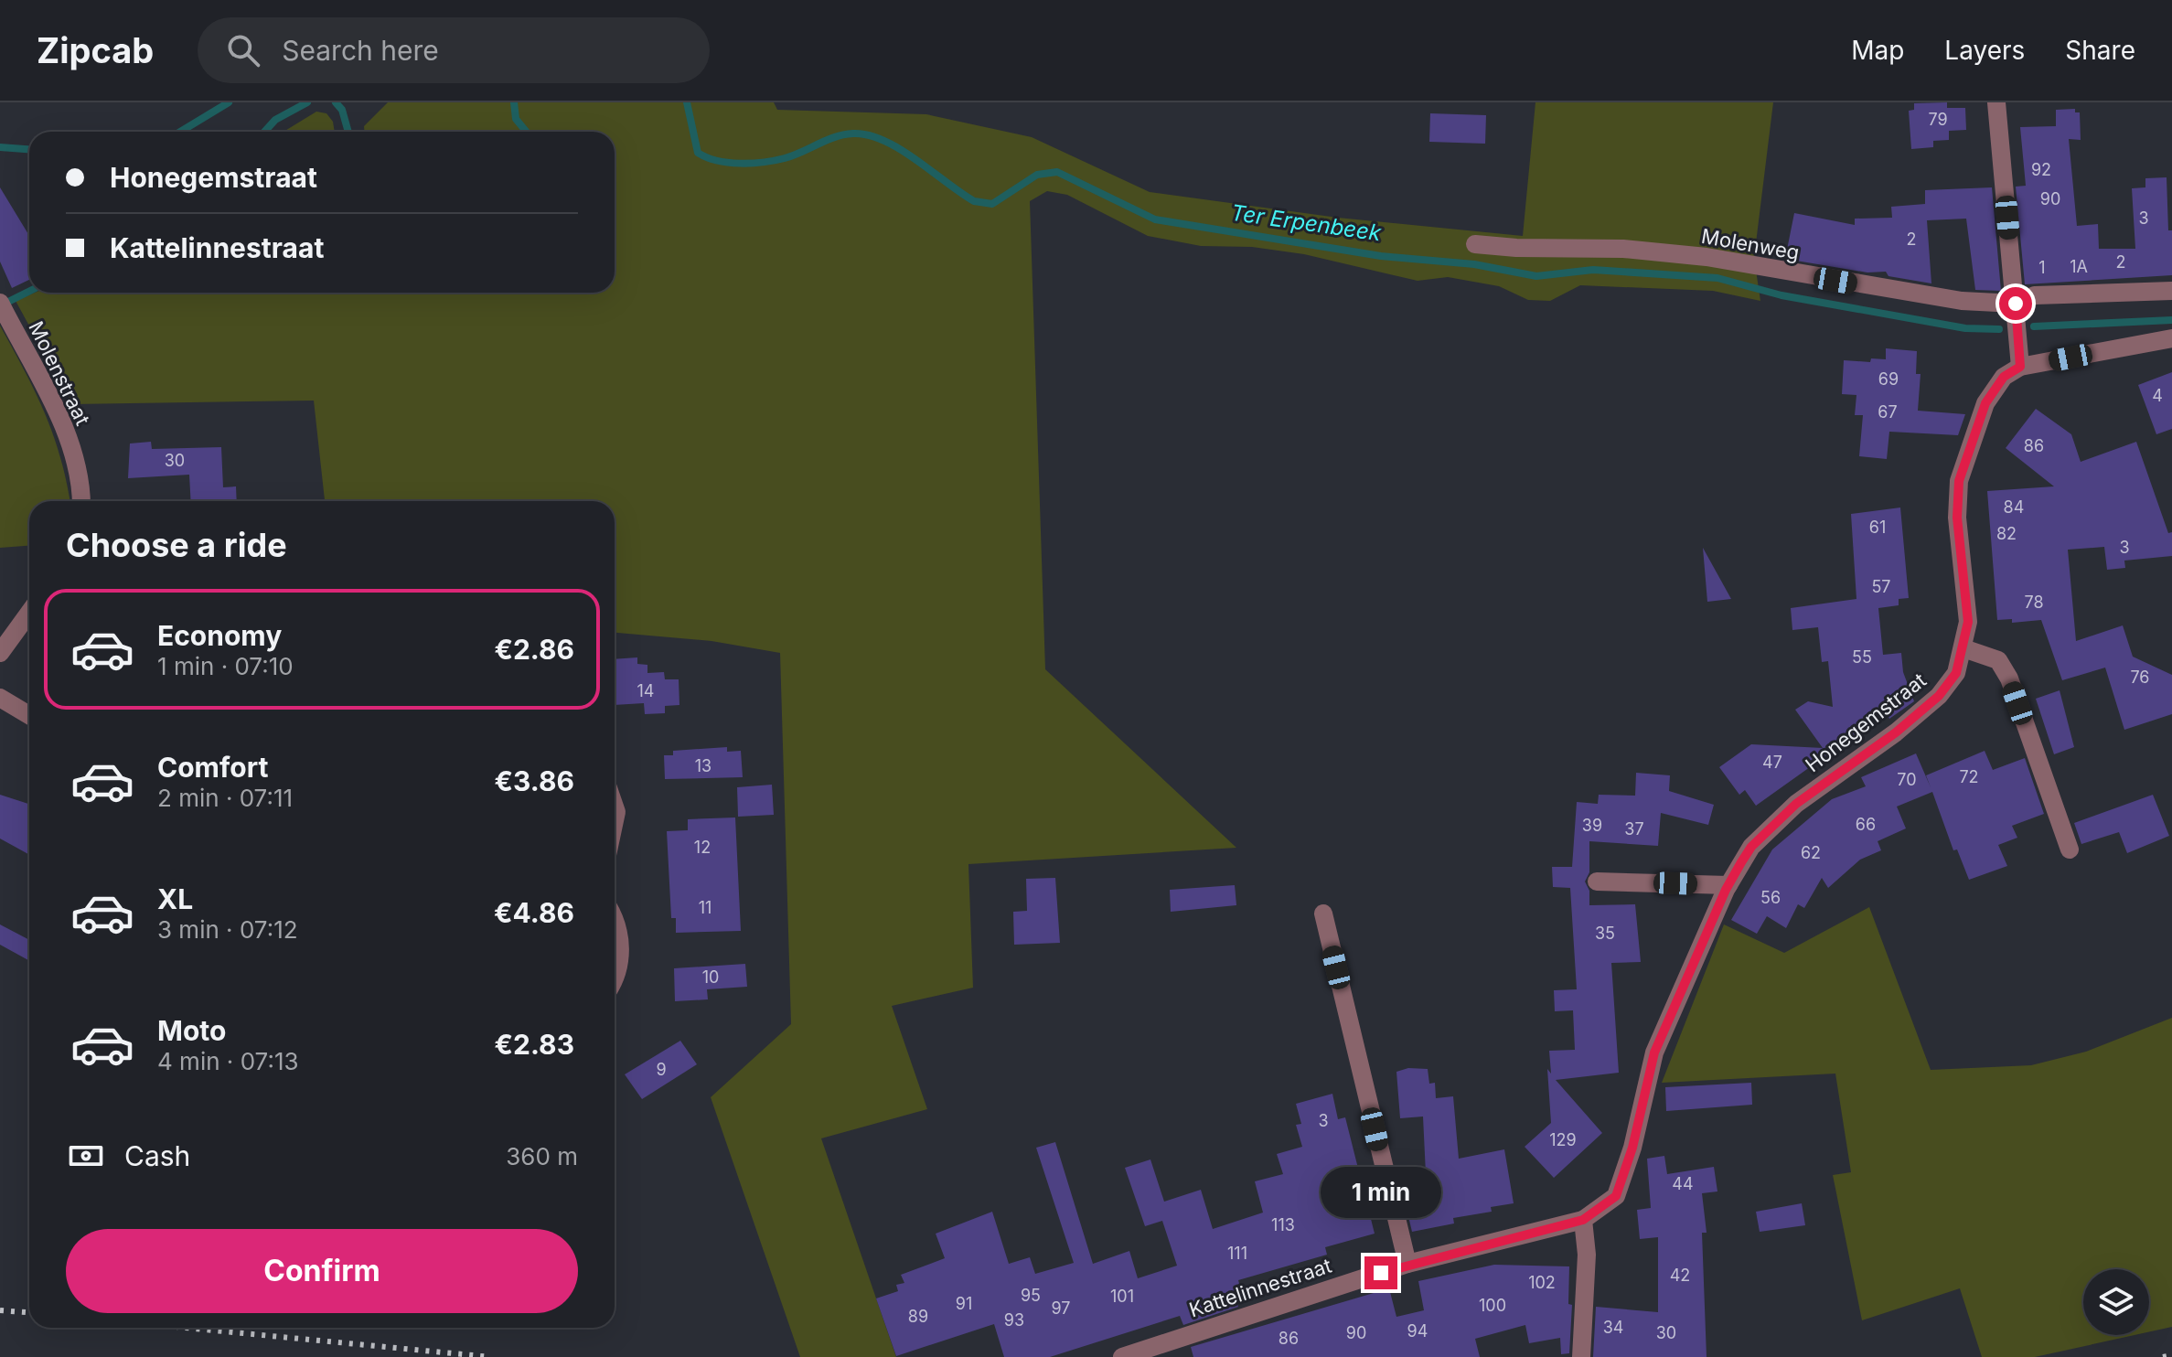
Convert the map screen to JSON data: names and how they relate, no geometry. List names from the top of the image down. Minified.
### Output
{"streets":{"street":["Molenweg","Molenstraat","Honegemstraat","Kattelinnestraat"]},"crossings":[["Honegemstraat","Kattelinnestraat"]],"water":["Ter Erpenbeek"],"house_numbers":["79","92","90","3","2","2","1A","1","69","4","67","86","30","84","61","82","3","57","78","55","76","14","47","13","72","70","66","39","37","12","62","56","11","35","10","9","3","129","44","113","111","42","102","95","101","91","100","97","89","93","34","94","90","30","86"],"page":{"header":"Zipcab","search":"Search here","nav":["Map","Layers","Share"],"banner":["Honegemstraat","Kattelinnestraat"],"heading":"Choose a ride","list":[{"name":"Economy","note":"1 min · 07:10","value":"€2.86"},{"name":"Comfort","note":"2 min · 07:11","value":"€3.86"},{"name":"XL","note":"3 min · 07:12","value":"€4.86"},{"name":"Moto","note":"4 min · 07:13","value":"€2.83"}],"pay":["Cash","360 m"],"bubble":"1 min","buttons":"Confirm"}}
